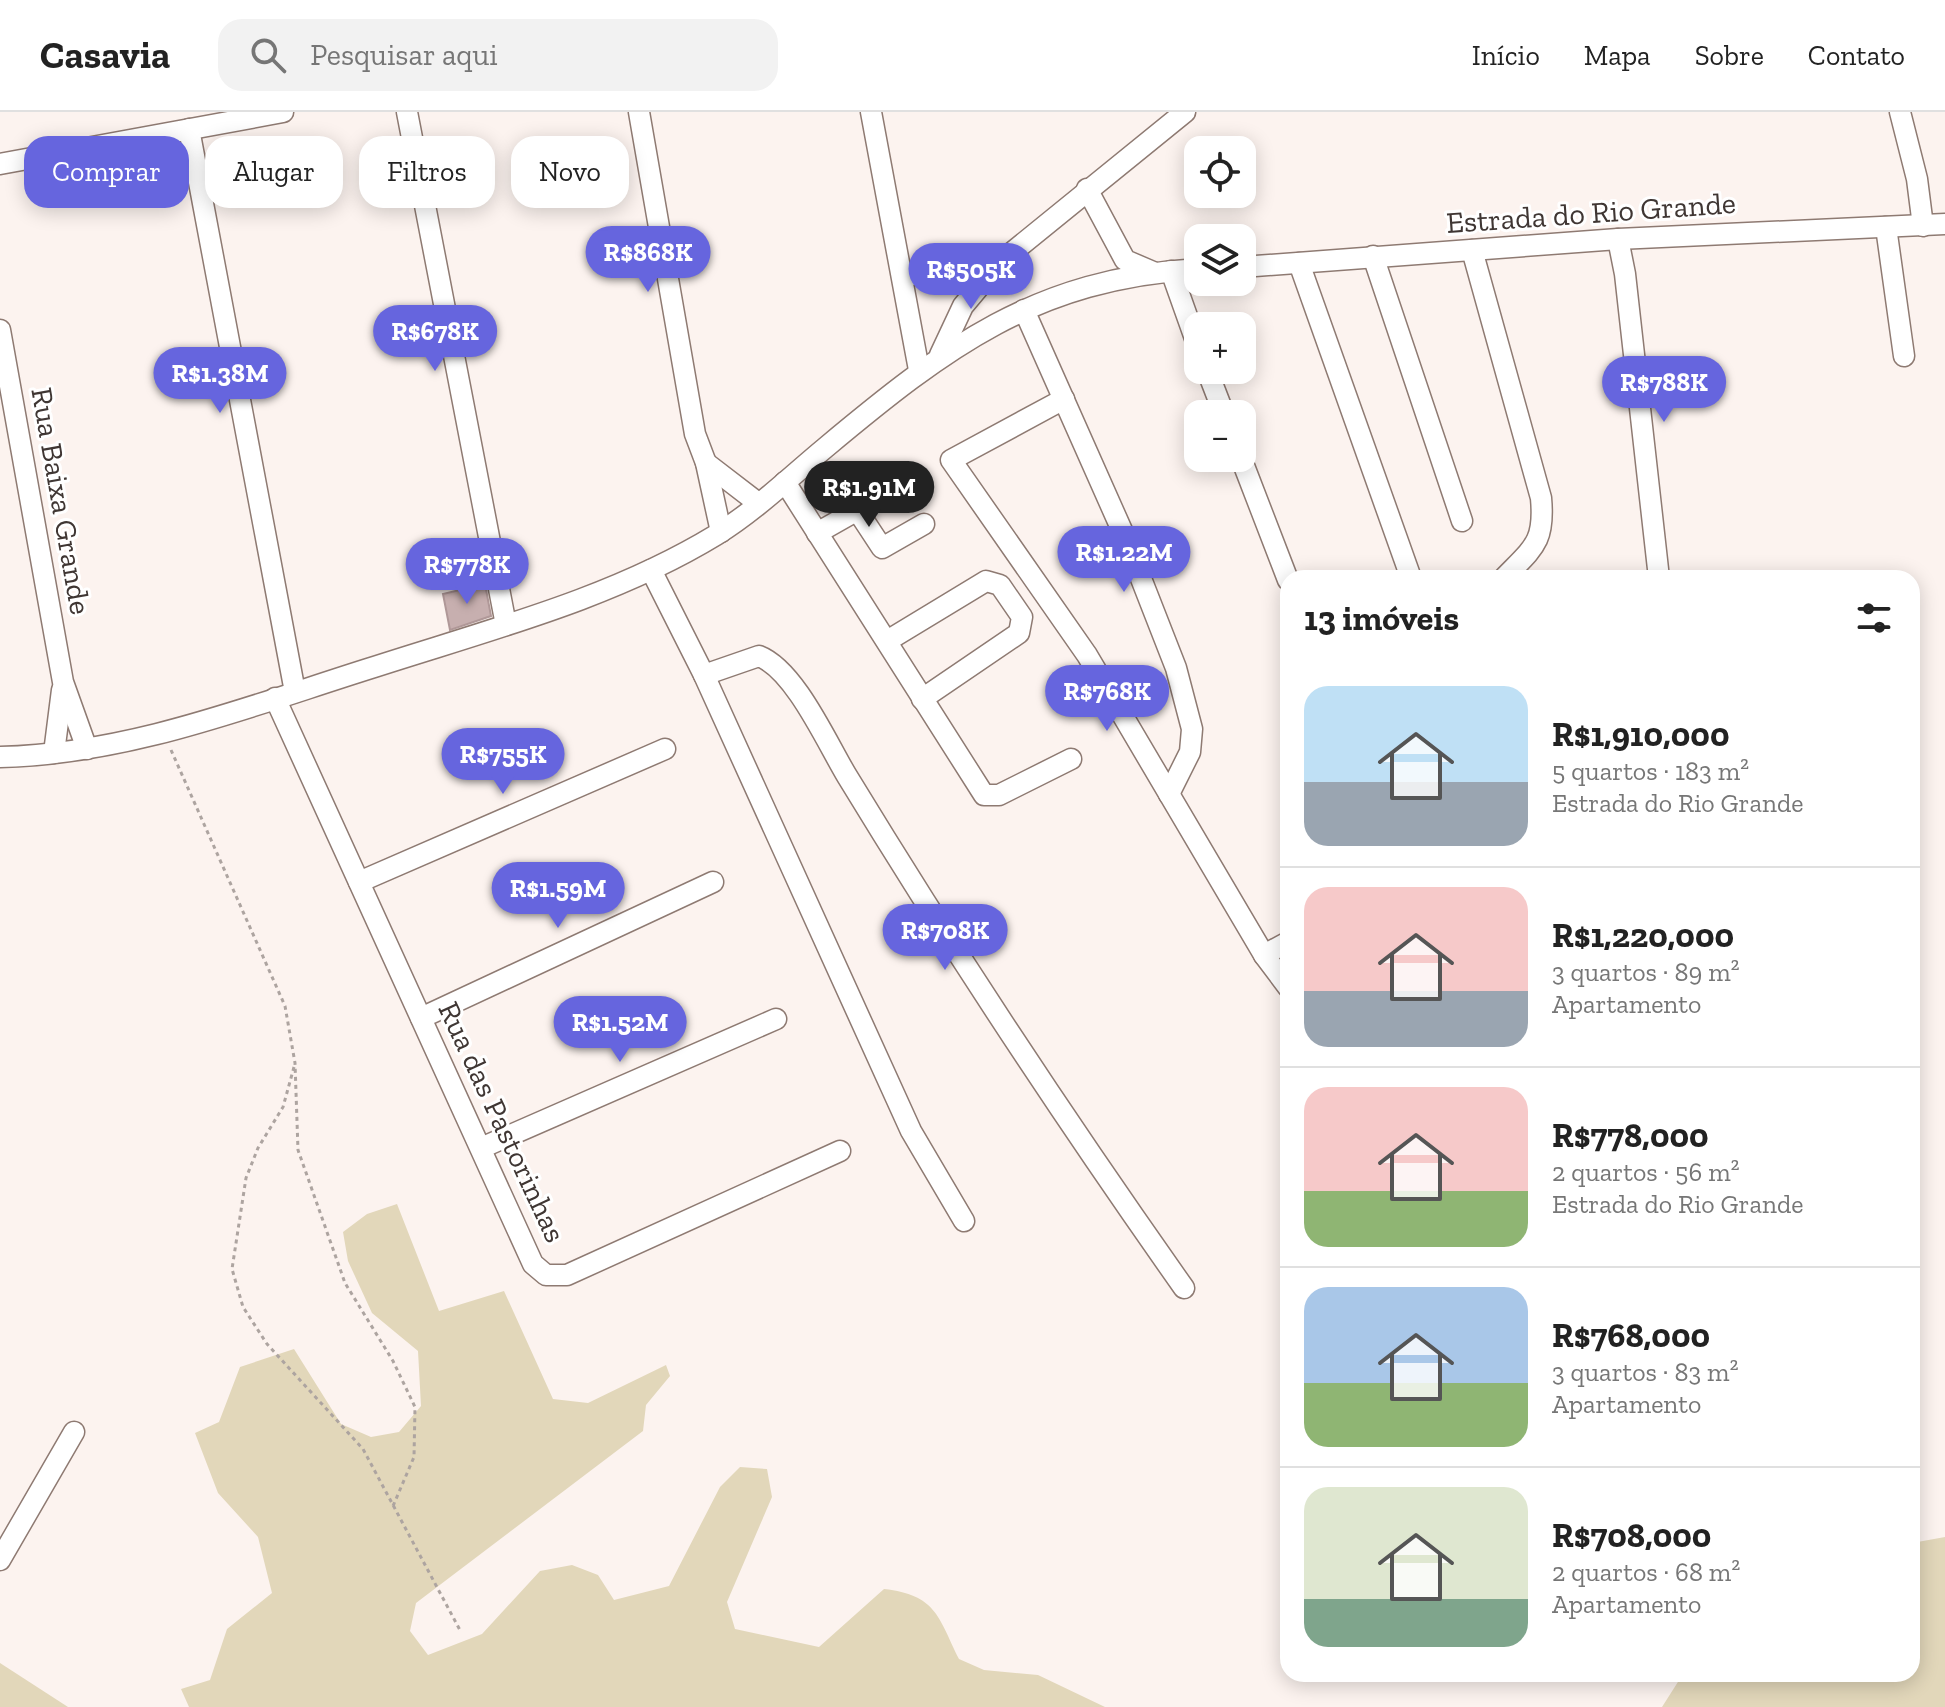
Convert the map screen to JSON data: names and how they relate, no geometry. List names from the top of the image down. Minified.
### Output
{"streets":{"street":["Estrada do Rio Grande","Rua Baixa Grande","Rua das Pastorinhas"]},"page":{"header":"Casavia","search":"Pesquisar aqui","nav":["Início","Mapa","Sobre","Contato"],"map_buttons":["+","−"],"chip":["Comprar","Alugar","Filtros","Novo"],"price":["R$868K","R$505K","R$678K","R$1.38M","R$788K","R$1.91M","R$1.22M","R$778K","R$768K","R$755K","R$1.59M","R$708K","R$1.52M"],"heading":"13 imóveis","list":[{"name":"R$1,910,000","note":"5 quartos · 183 m² · Estrada do Rio Grande"},{"name":"R$1,220,000","note":"3 quartos · 89 m² · Apartamento"},{"name":"R$778,000","note":"2 quartos · 56 m² · Estrada do Rio Grande"},{"name":"R$768,000","note":"3 quartos · 83 m² · Apartamento"},{"name":"R$708,000","note":"2 quartos · 68 m² · Apartamento"}]}}
